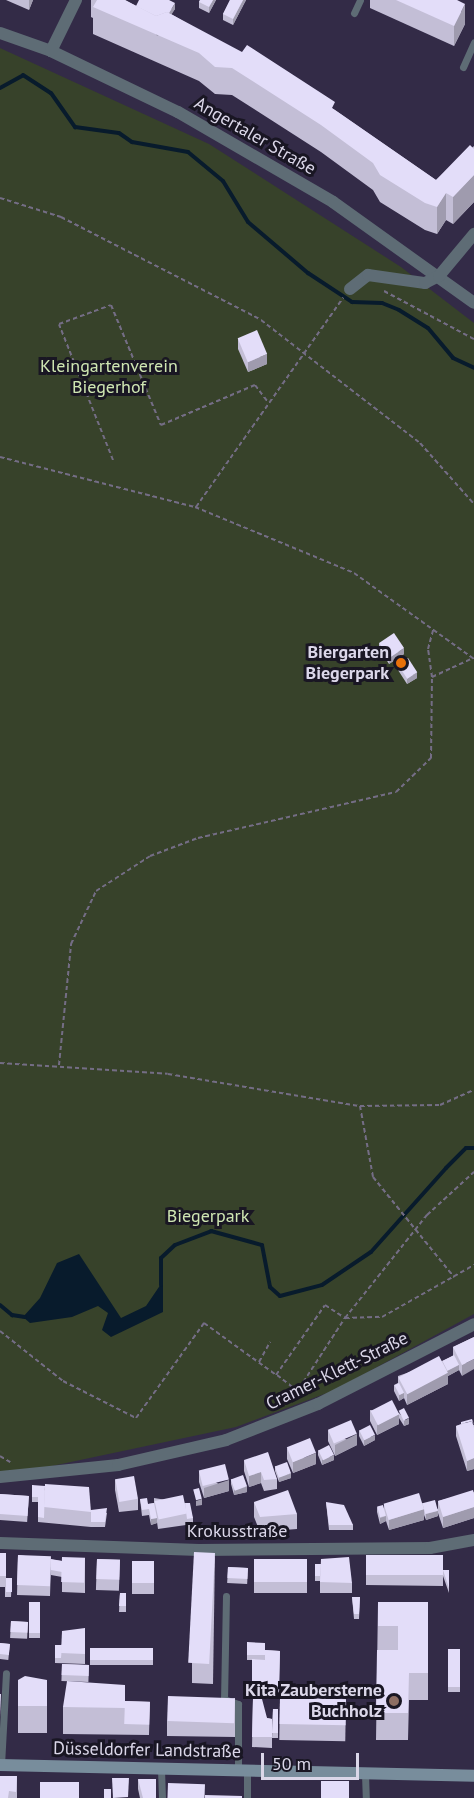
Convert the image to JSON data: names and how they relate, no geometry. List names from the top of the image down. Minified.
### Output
{"streets":{"main road":["Düsseldorfer Landstraße"],"street":["Angertaler Straße","Cramer-Klett-Straße","Krokusstraße"]},"parks":["Kleingartenverein Biegerhof","Biegerpark"],"places":["Biergarten Biegerpark","Kita Zaubersterne Buchholz"],"scale_bar":"50 m"}
